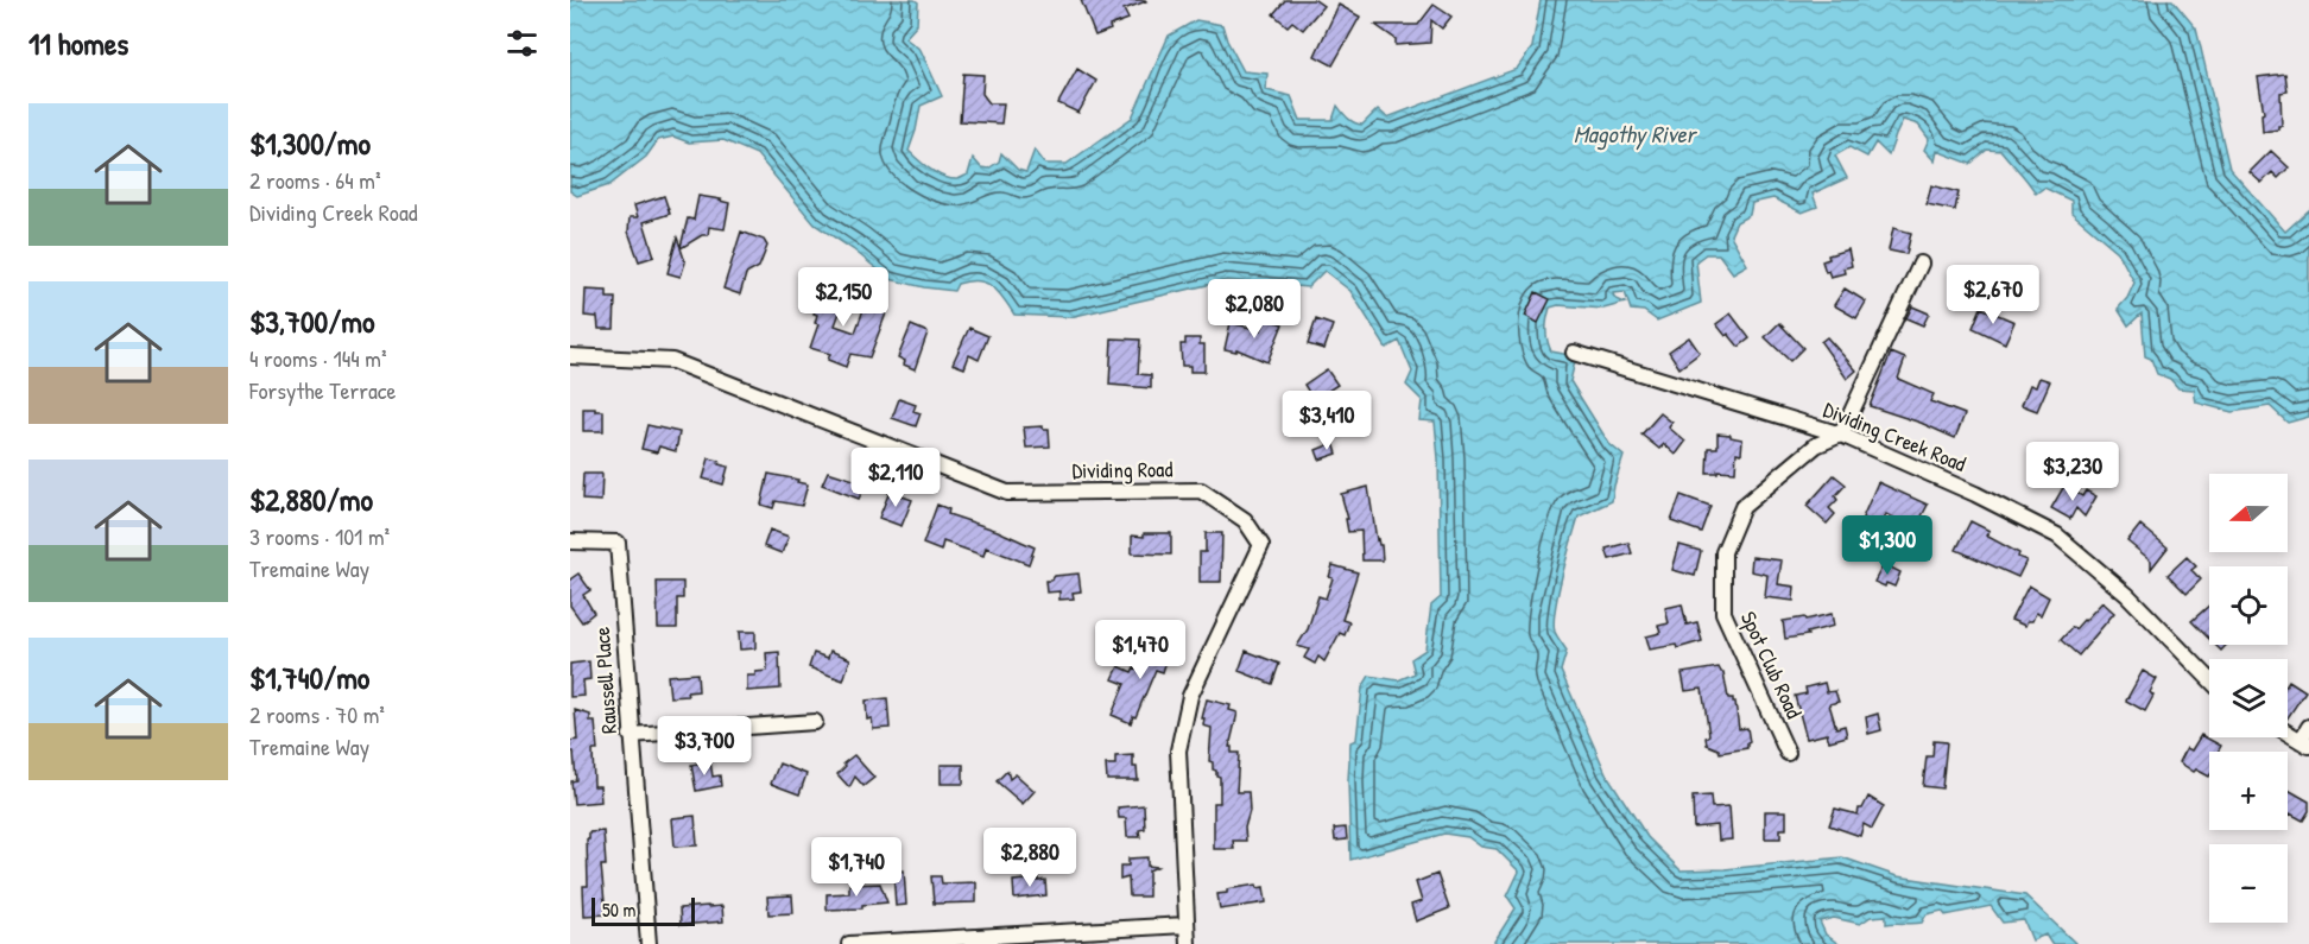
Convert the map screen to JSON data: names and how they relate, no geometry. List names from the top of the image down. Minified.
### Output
{"streets":{"street":["Dividing Creek Road","Dividing Road","Spot Club Road","Raussell Place"]},"crossings":[["Dividing Creek Road","Spot Club Road"]],"water":["Magothy River"],"scale_bar":"50 m","north":"left","page":{"heading":"11 homes","list":[{"name":"$1,300/mo","note":"2 rooms · 64 m² · Dividing Creek Road"},{"name":"$3,700/mo","note":"4 rooms · 144 m² · Forsythe Terrace"},{"name":"$2,880/mo","note":"3 rooms · 101 m² · Tremaine Way"},{"name":"$1,740/mo","note":"2 rooms · 70 m² · Tremaine Way"}],"price":["$2,670","$2,150","$2,080","$3,410","$3,230","$2,110","$1,300","$1,470","$3,700","$2,880","$1,740"],"map_buttons":["+","−"],"scale":"50 m"}}
